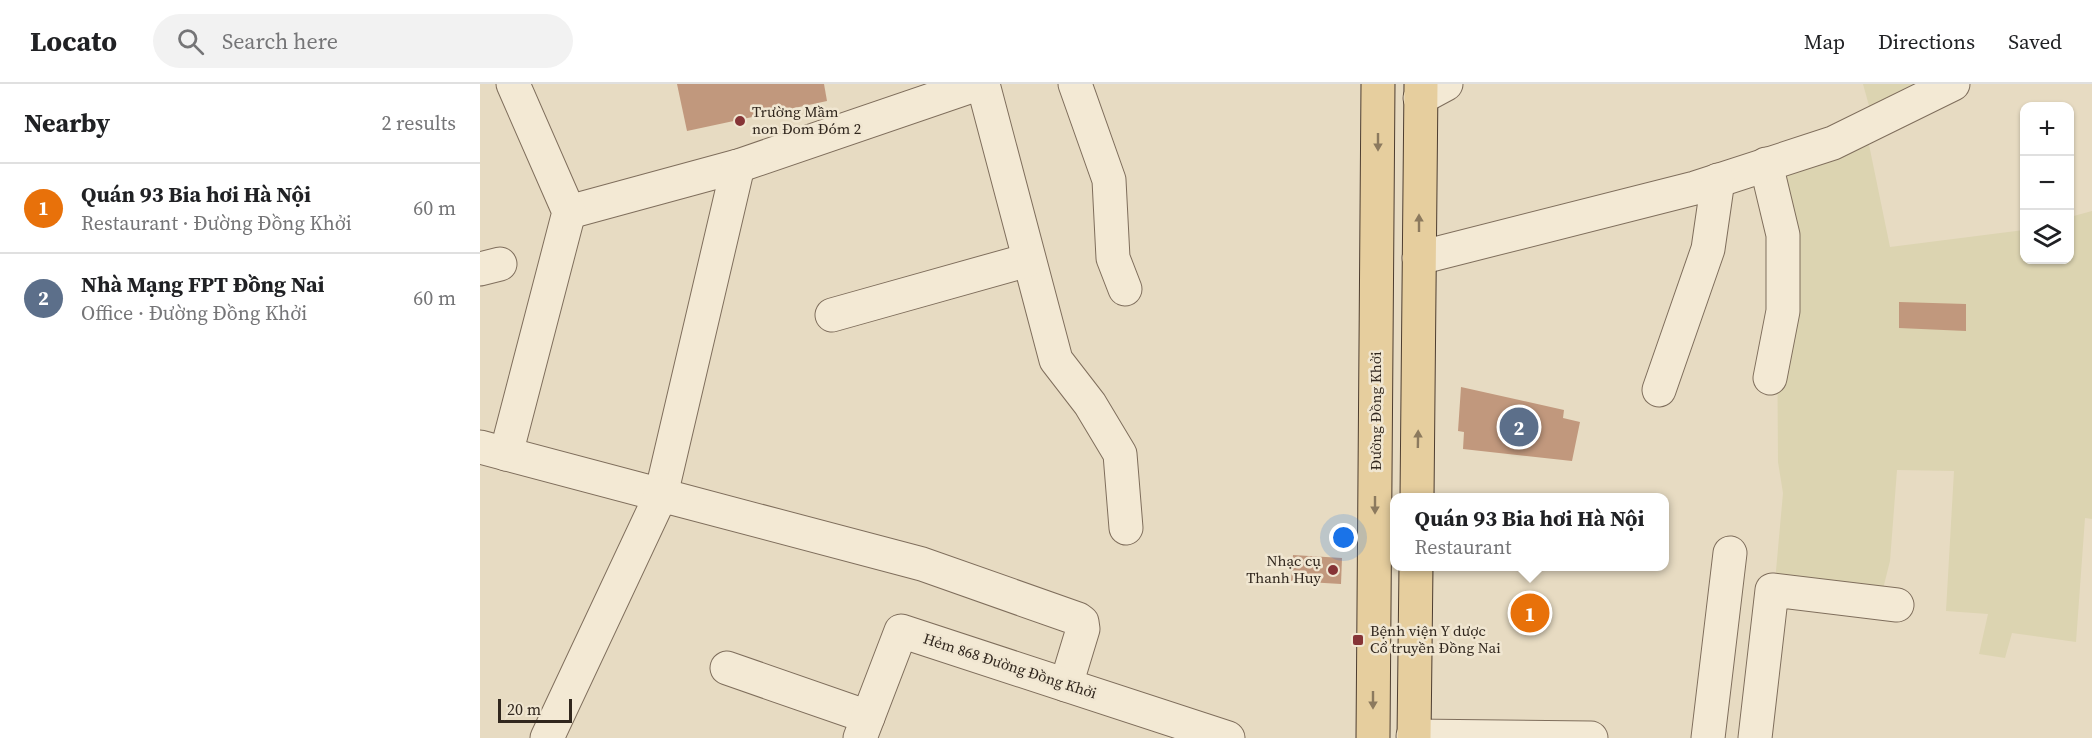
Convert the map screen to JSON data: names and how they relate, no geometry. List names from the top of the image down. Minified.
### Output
{"streets":{"main road":["Đường Đồng Khởi"],"street":["Hẻm 868 Đường Đồng Khởi"]},"places":{"other":["Trường Mầm non Đom Đóm 2","Nhạc cụ Thanh Huy"],"transit":["Bệnh viện Y dược Cổ truyền Đồng Nai"]},"scale_bar":"20 m","page":{"header":"Locato","search":"Search here","nav":["Map","Directions","Saved"],"heading":["Nearby","2 results"],"map_buttons":["+","−"],"list":[{"mark":"1","name":"Quán 93 Bia hơi Hà Nội","note":"Restaurant · Đường Đồng Khởi","value":"60 m"},{"mark":"2","name":"Nhà Mạng FPT Đồng Nai","note":"Office · Đường Đồng Khởi","value":"60 m"}],"pins":["2","1"],"popup":["Quán 93 Bia hơi Hà Nội","Restaurant"],"scale":"20 m"}}
